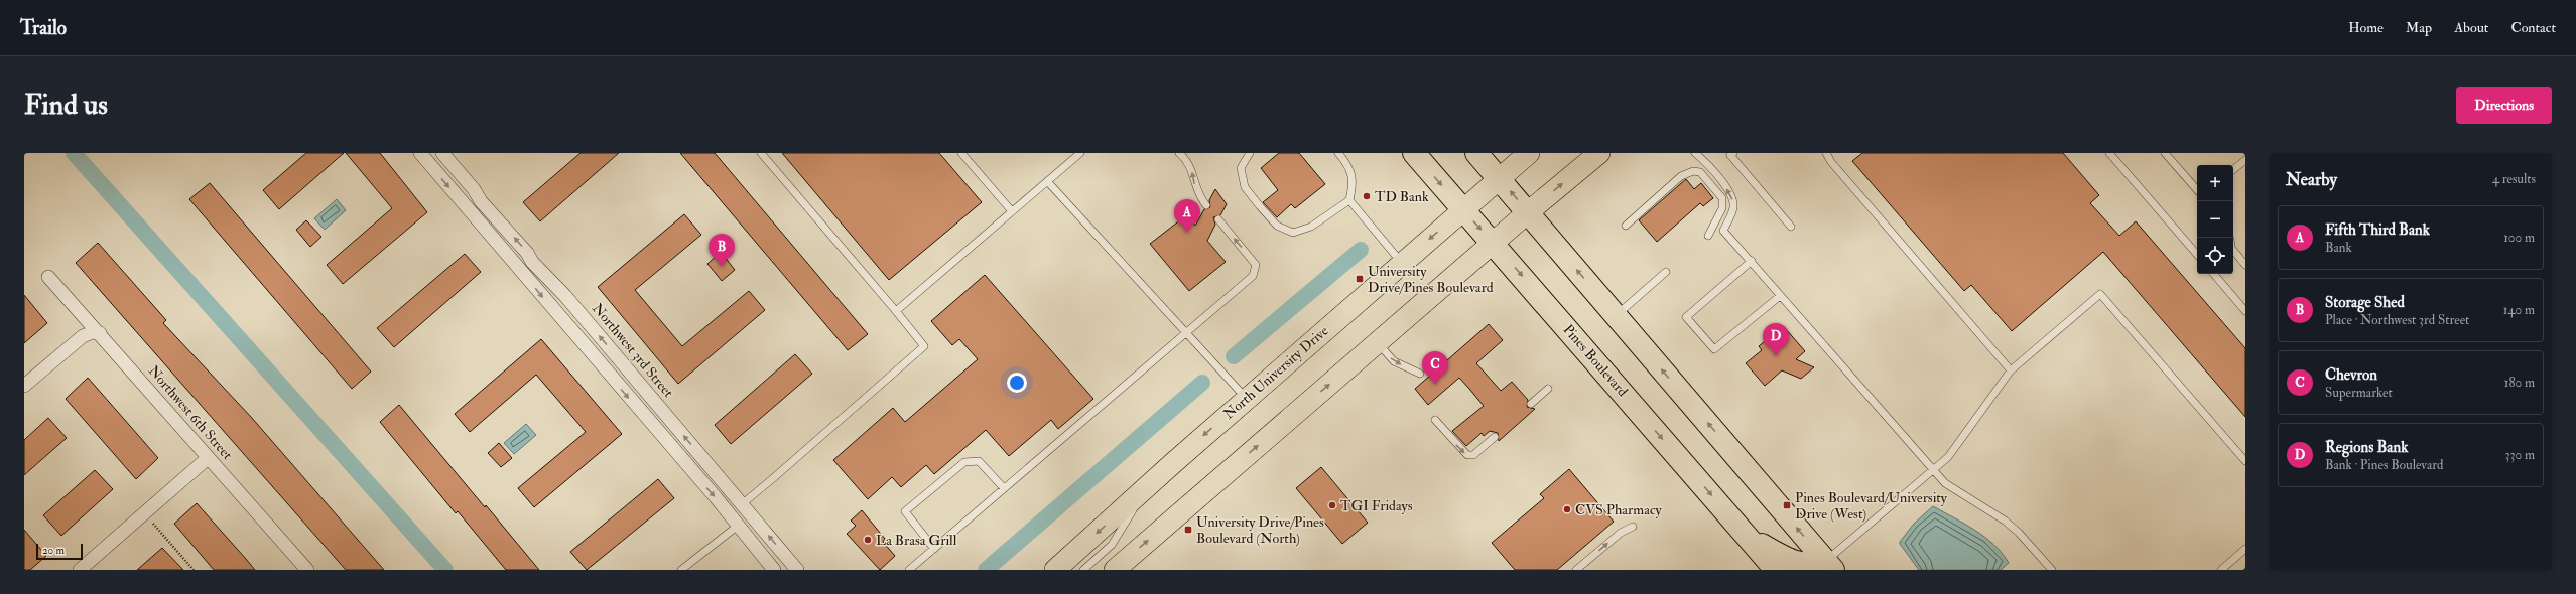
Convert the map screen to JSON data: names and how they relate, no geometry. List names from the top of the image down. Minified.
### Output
{"streets":{"highway":["Pines Boulevard"],"main road":["North University Drive"],"street":["Northwest 3rd Street","Northwest 6th Street"]},"crossings":[["Pines Boulevard","North University Drive"]],"places":{"other":["TD Bank","TGI Fridays","CVS Pharmacy","La Brasa Grill"],"transit":["University Drive/Pines Boulevard","Pines Boulevard/University Drive (West)","University Drive/Pines Boulevard (North)"]},"scale_bar":"20 m","page":{"header":"Trailo","nav":["Home","Map","About","Contact"],"buttons":"Directions","title":"Find us","heading":["Nearby","4 results"],"map_buttons":["+","−"],"pins":["A","B","D","C"],"list":[{"mark":"A","name":"Fifth Third Bank","note":"Bank","value":"100 m"},{"mark":"B","name":"Storage Shed","note":"Place · Northwest 3rd Street","value":"140 m"},{"mark":"C","name":"Chevron","note":"Supermarket","value":"180 m"},{"mark":"D","name":"Regions Bank","note":"Bank · Pines Boulevard","value":"330 m"}],"scale":"20 m"}}
